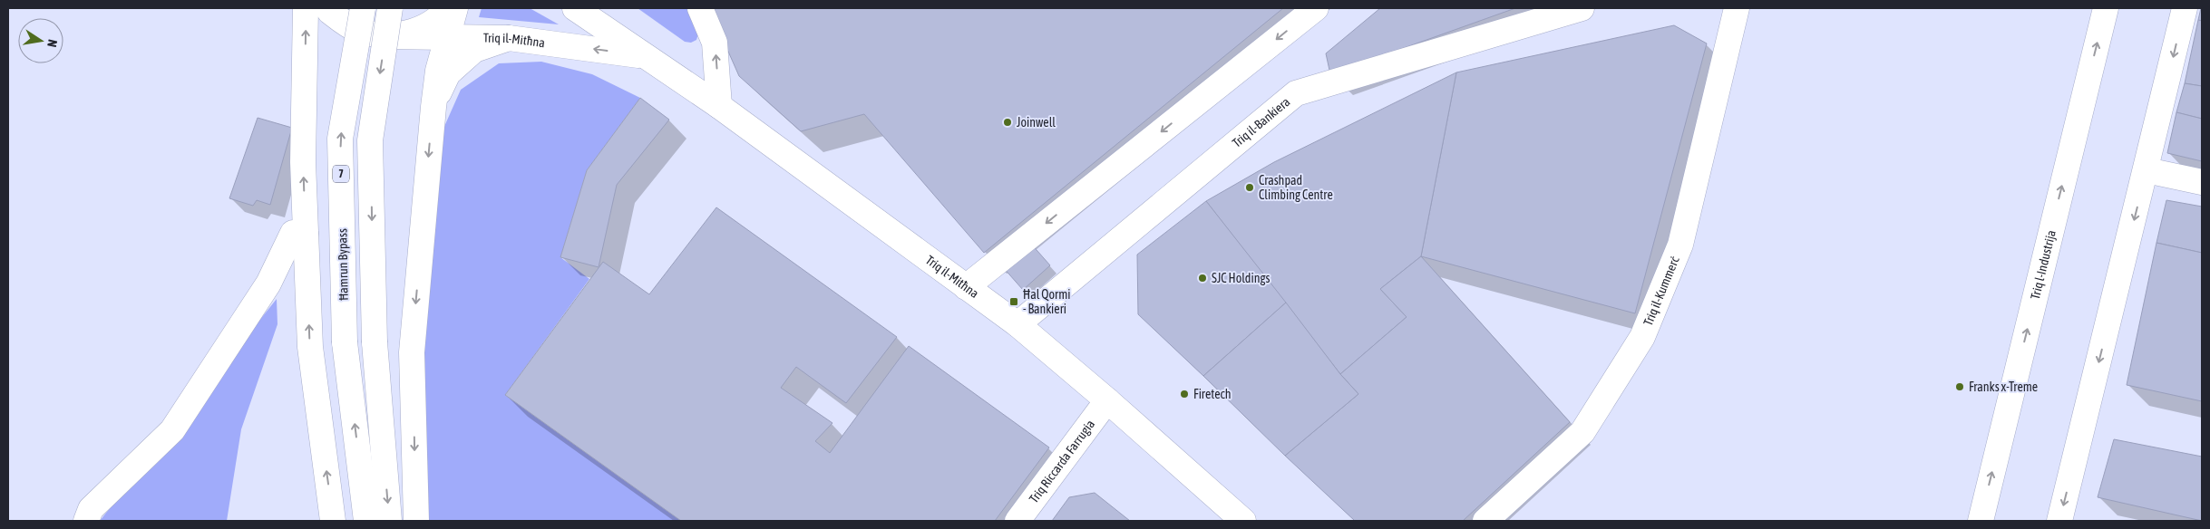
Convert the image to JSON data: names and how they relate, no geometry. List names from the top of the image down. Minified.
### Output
{"streets":{"main road":["Triq il-Mitħna","Triq il-Bankiera","7","Ħamrun Bypass","Triq l-Industrija","Triq il-Kummerċ","Triq Riccarda Farrugia"]},"crossings":[["Triq il-Mitħna","Triq il-Bankiera"],["Triq il-Mitħna","Triq Riccarda Farrugia"]],"places":{"other":["Joinwell","Crashpad Climbing Centre","SJC Holdings","Franks x-Treme","Firetech"],"transit":["Ħal Qormi - Bankieri"]},"north":"right"}
